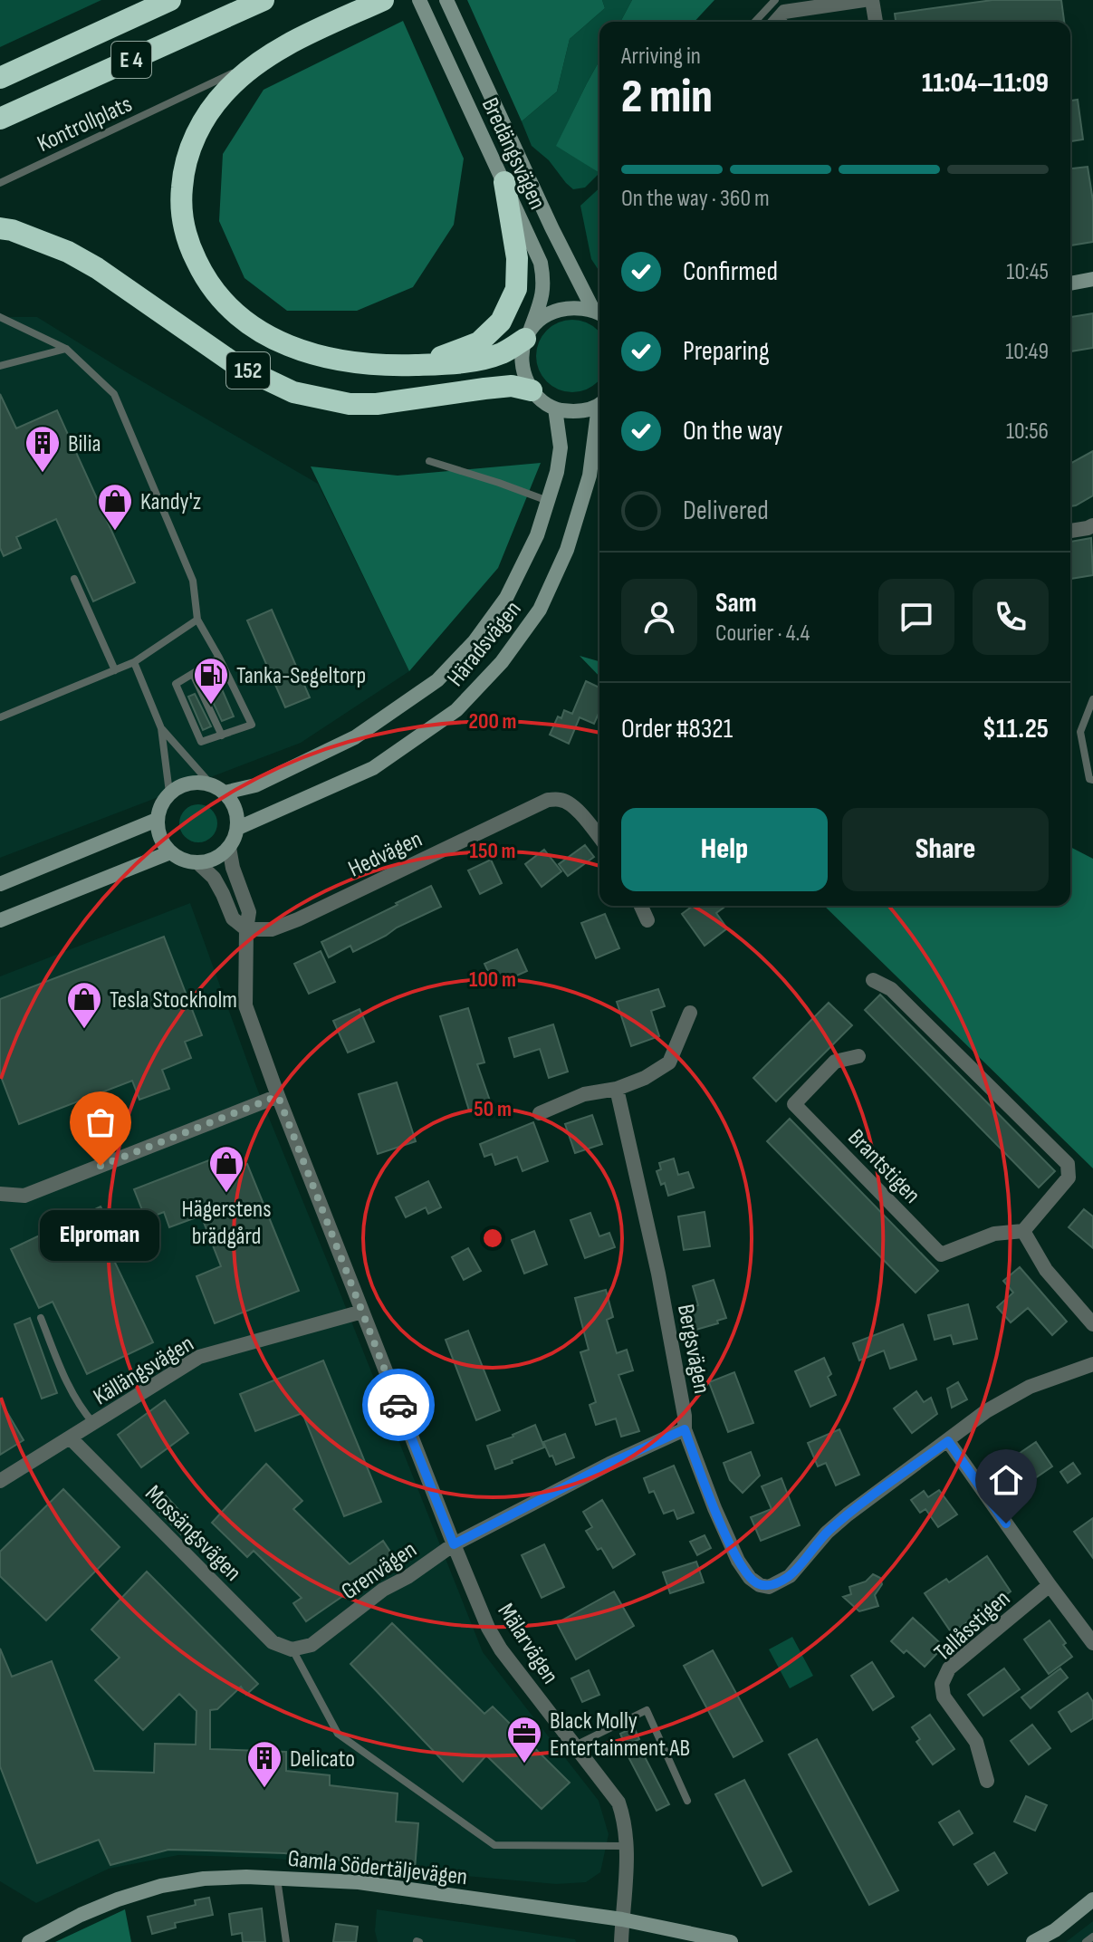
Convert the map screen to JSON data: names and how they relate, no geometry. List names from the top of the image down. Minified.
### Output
{"streets":{"highway":["E 4","152"],"main road":["Bredängsvägen","Häradsvägen","Gamla Södertäljevägen"],"street":["Hedvägen","Brantstigen","Bergsvägen","Källängsvägen","Mossängsvägen","Grenvägen","Tallåsstigen","Mälarvägen"],"lane":["Kontrollplats"]},"crossings":[["Bredängsvägen","152"],["Häradsvägen","Mälarvägen"],["Hedvägen","Mälarvägen"],["Bergsvägen","Grenvägen"],["Källängsvägen","Mossängsvägen"],["Källängsvägen","Mälarvägen"],["Mossängsvägen","Grenvägen"],["Grenvägen","Mälarvägen"],["Mälarvägen","Gamla Södertäljevägen"]],"places":{"building":["Bilia","Delicato"],"shop":["Kandy'z","Tesla Stockholm","Hägerstens brädgård"],"fuel station":["Tanka-Segeltorp"],"other":["Elproman"],"office":["Black Molly Entertainment AB"]},"page":{"heading":["2 min","Arriving in","11:04–11:09"],"panel":["Sam","Courier · 4.4","Order #8321","$11.25"],"bar":"On the way · 360 m","list":[["Confirmed","10:45"],["Preparing","10:49"],["On the way","10:56"],"Delivered"],"buttons":["Help","Share"],"bubble":"Elproman"},"rings":["200 m","150 m","100 m","50 m"]}
